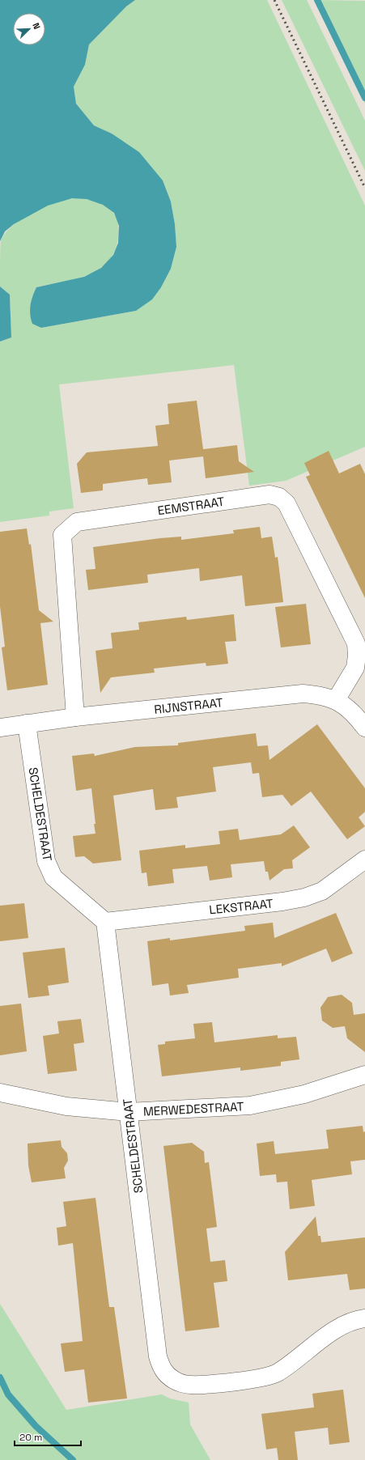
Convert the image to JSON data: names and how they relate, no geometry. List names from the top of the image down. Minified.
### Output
{"streets":{"street":["EEMSTRAAT","RIJNSTRAAT","SCHELDESTRAAT","LEKSTRAAT","MERWEDESTRAAT"]},"crossings":[["EEMSTRAAT","RIJNSTRAAT"],["RIJNSTRAAT","SCHELDESTRAAT"],["SCHELDESTRAAT","LEKSTRAAT"],["SCHELDESTRAAT","MERWEDESTRAAT"]],"scale_bar":"20 m","north":"top right"}
